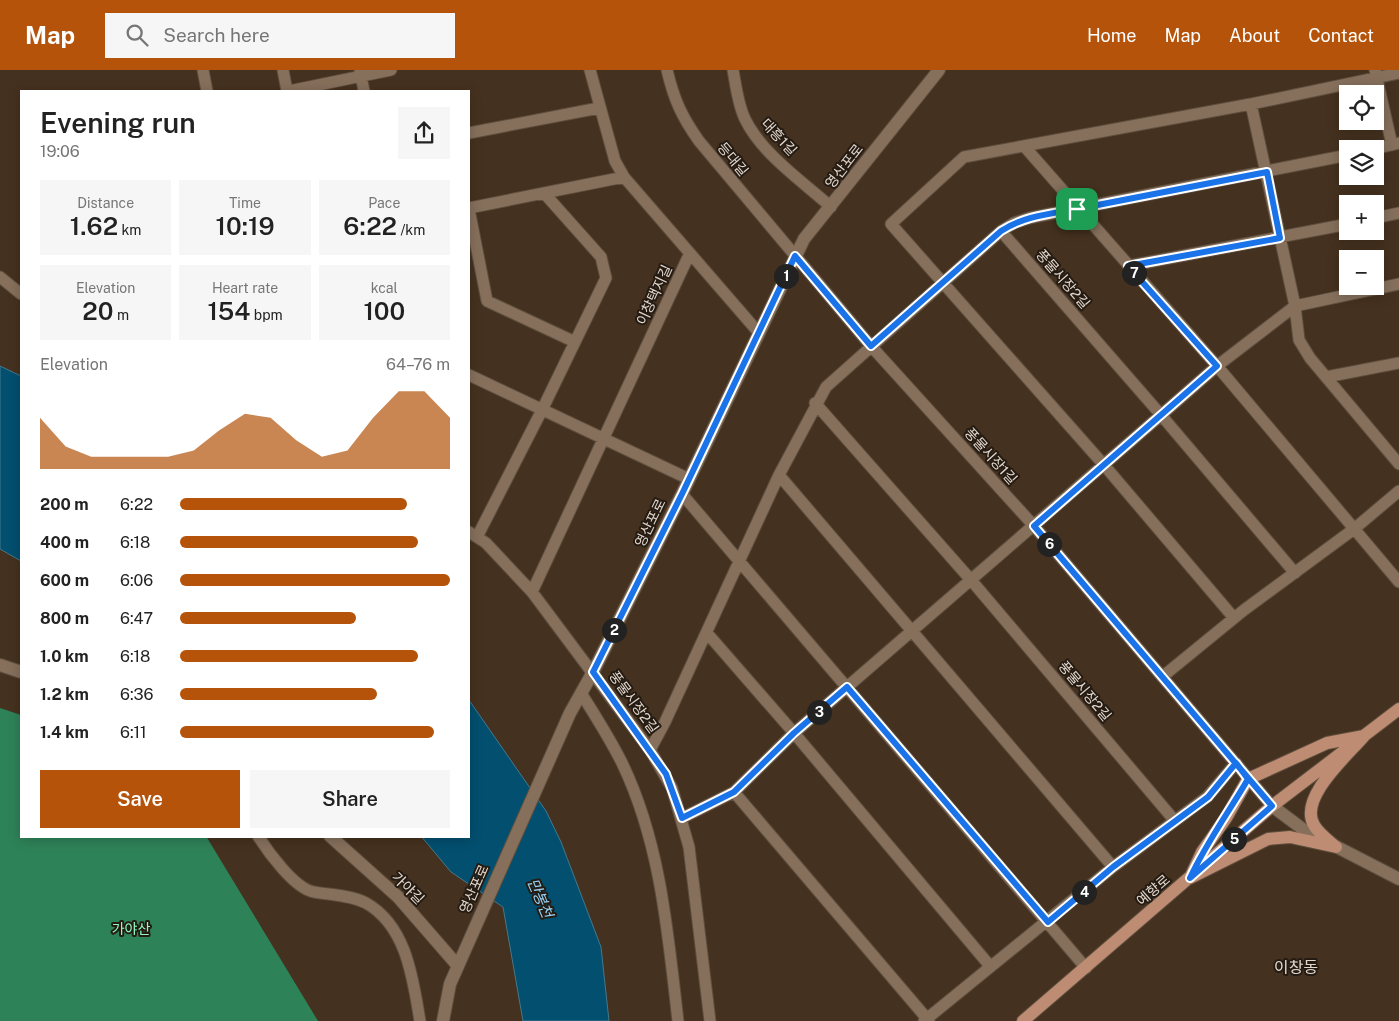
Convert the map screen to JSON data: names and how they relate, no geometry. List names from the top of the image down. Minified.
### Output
{"streets":{"main road":["예향로"],"street":["대흥1길","등대길","영산포로","풍물시장2길","이창택지길","풍물시장1길","가야길"]},"crossings":[["대흥1길","영산포로"],["등대길","영산포로"],["등대길","풍물시장1길"],["영산포로","풍물시장2길"],["영산포로","풍물시장1길"],["영산포로","가야길"],["풍물시장2길","풍물시장1길"],["풍물시장1길","예향로"]],"districts":["이창동"],"water":["만봉천"],"parks":["가야산"],"page":{"header":"Map","search":"Search here","nav":["Home","Map","About","Contact"],"map_buttons":["+","−"],"heading":["Evening run","19:06"],"stats":[["Distance","1.62 km"],["Time","10:19"],["Pace","6:22 /km"],["Elevation","20 m"],["Heart rate","154 bpm"],["kcal","100"]],"pins":["7","1","6","2","3","5","4"],"chart":["Elevation","64–76 m"],"list":[{"name":"200 m","note":"6:22"},{"name":"400 m","note":"6:18"},{"name":"600 m","note":"6:06"},{"name":"800 m","note":"6:47"},{"name":"1.0 km","note":"6:18"},{"name":"1.2 km","note":"6:36"},{"name":"1.4 km","note":"6:11"}],"buttons":["Save","Share"]}}
